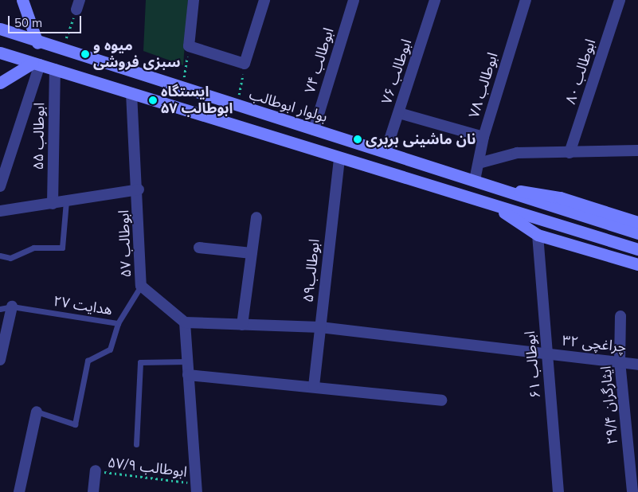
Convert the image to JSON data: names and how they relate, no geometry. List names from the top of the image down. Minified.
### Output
{"streets":{"main road":["بولوار ابوطالب"],"street":["ابوطالب ۷۴","ابوطالب ۷۶","ابوطالب ۸۰","ابوطالب ۷۸","ابوطالب ۵۵","ابوطالب ۵۷","ابوطالب۵۹","چراغچی ۳۲","ابوطالب ۶۱","ایثارگران ۲۹/۴"],"lane":["هدایت ۲۷"],"path":["ابوطالب ۵۷/۹"]},"crossings":[["ابوطالب ۷۴","بولوار ابوطالب"],["ابوطالب ۷۶","بولوار ابوطالب"],["ابوطالب ۷۸","بولوار ابوطالب"],["ابوطالب ۵۷","هدایت ۲۷"],["ابوطالب ۵۷","چراغچی ۳۲"],["ابوطالب۵۹","چراغچی ۳۲"],["چراغچی ۳۲","ابوطالب ۶۱"],["چراغچی ۳۲","ایثارگران ۲۹/۴"]],"places":["میوه و سبزی فروشی","ایستگاه ابوطالب ۵۷","نان ماشینی بربری"],"scale_bar":"50 m"}
